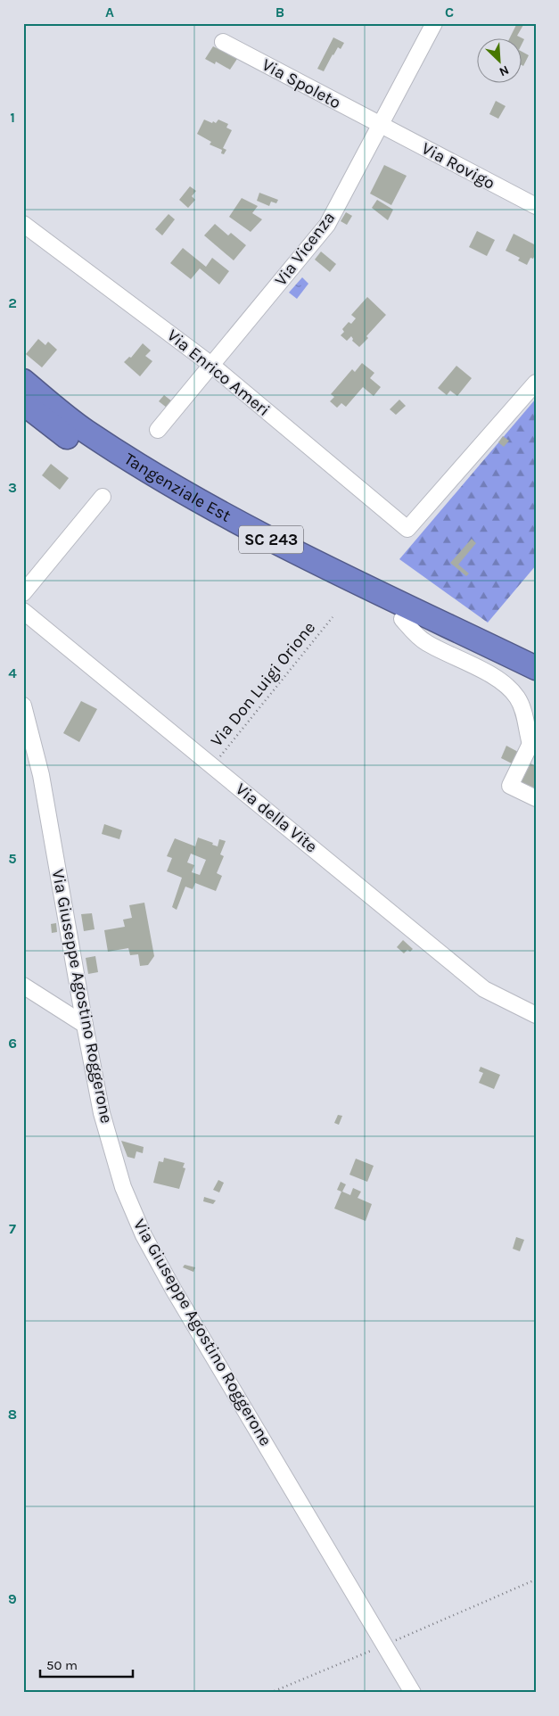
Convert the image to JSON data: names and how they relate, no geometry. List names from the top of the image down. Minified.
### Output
{"streets":{"highway":["Tangenziale Est","SC 243"],"street":["Via Spoleto","Via Rovigo","Via Vicenza","Via Enrico Ameri","Via della Vite","Via Giuseppe Agostino Roggerone"],"path":["Via Don Luigi Orione"]},"crossings":[["Via Spoleto","Via Rovigo"],["Via Spoleto","Via Vicenza"],["Via Rovigo","Via Vicenza"],["Via Vicenza","Via Enrico Ameri"],["Via Don Luigi Orione","Via della Vite"]],"scale_bar":"50 m","north":"bottom right","grid":{"columns":["A","B","C"],"rows":["1","2","3","4","5","6","7","8","9"]}}
